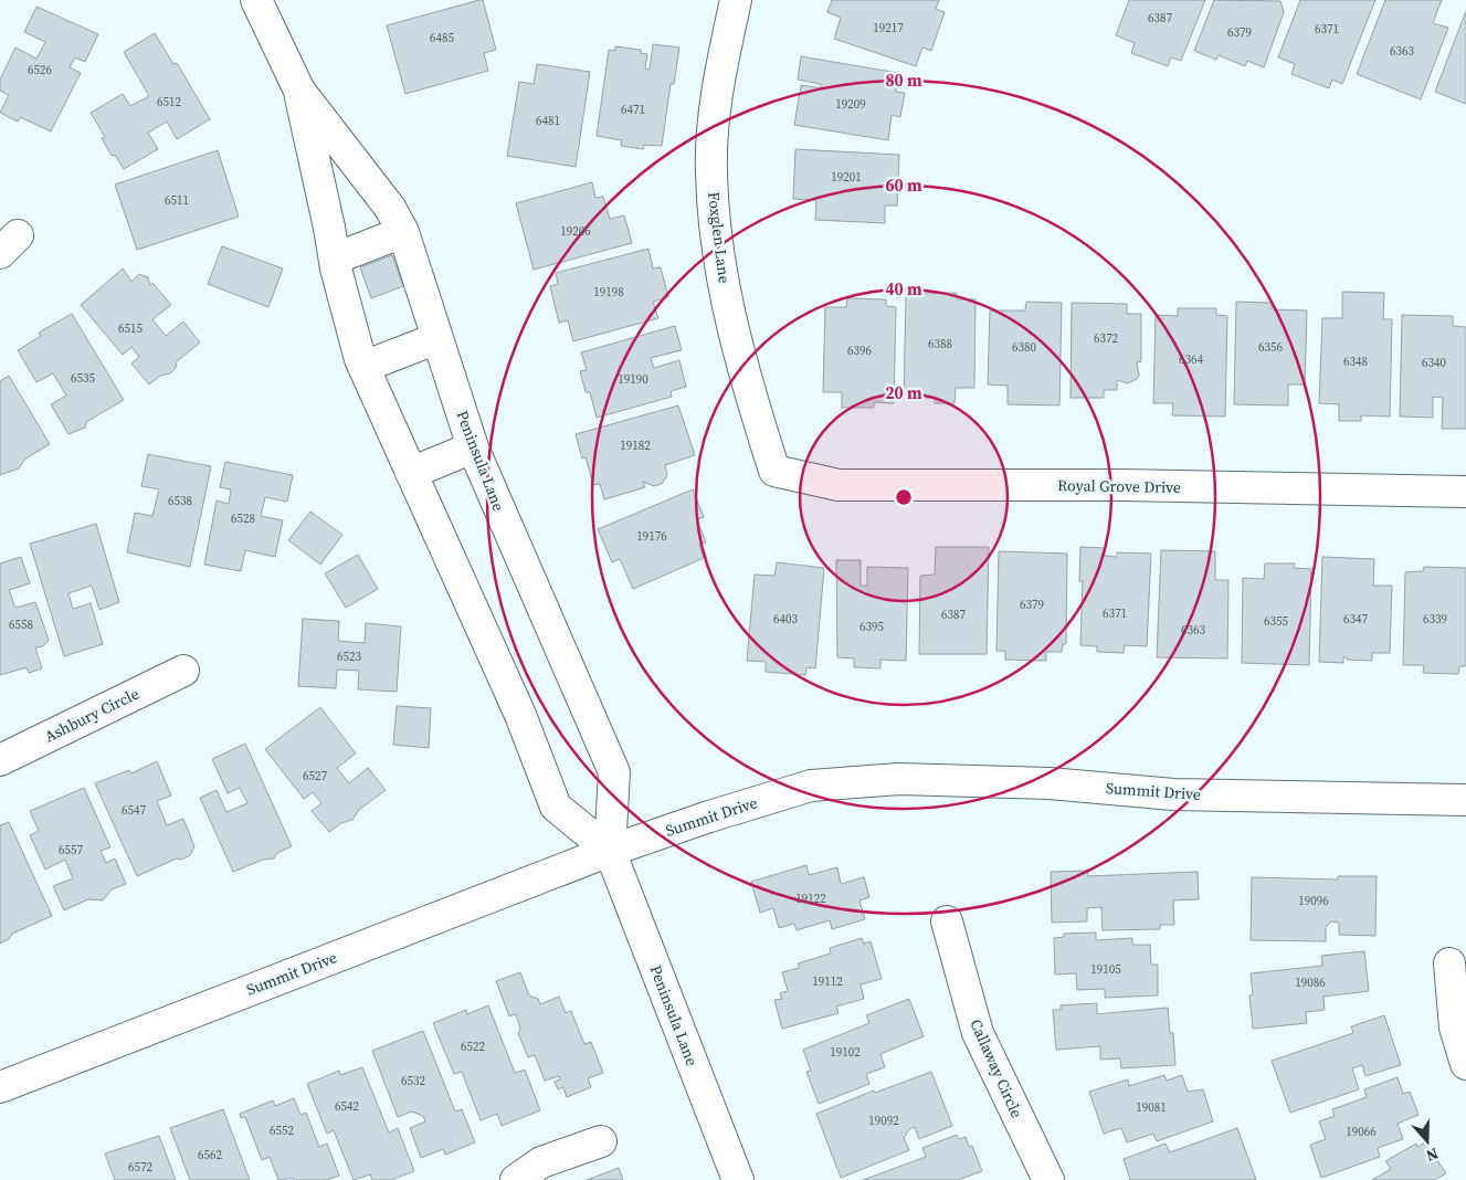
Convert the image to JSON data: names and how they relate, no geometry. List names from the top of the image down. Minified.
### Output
{"streets":{"street":["Foxglen Lane","Peninsula Lane","Royal Grove Drive","Ashbury Circle","Summit Drive","Callaway Circle"]},"crossings":[["Foxglen Lane","Royal Grove Drive"],["Peninsula Lane","Summit Drive"]],"house_numbers":["6387","19217","6371","6379","6485","6363","6526","6512","19209","6471","6481","19201","6511","19206","19198","6515","6372","6388","6380","6356","6396","6364","6348","6340","6535","19190","19182","6538","6528","19176","6379","6371","6387","6403","6347","6339","6355","6558","6395","6363","6523","6527","6547","6557","19122","19096","19105","19112","19086","6522","19102","6532","6542","19081","19092","6552","19066","6562","6572"],"north":"bottom","rings":["80 m","60 m","40 m","20 m"]}
